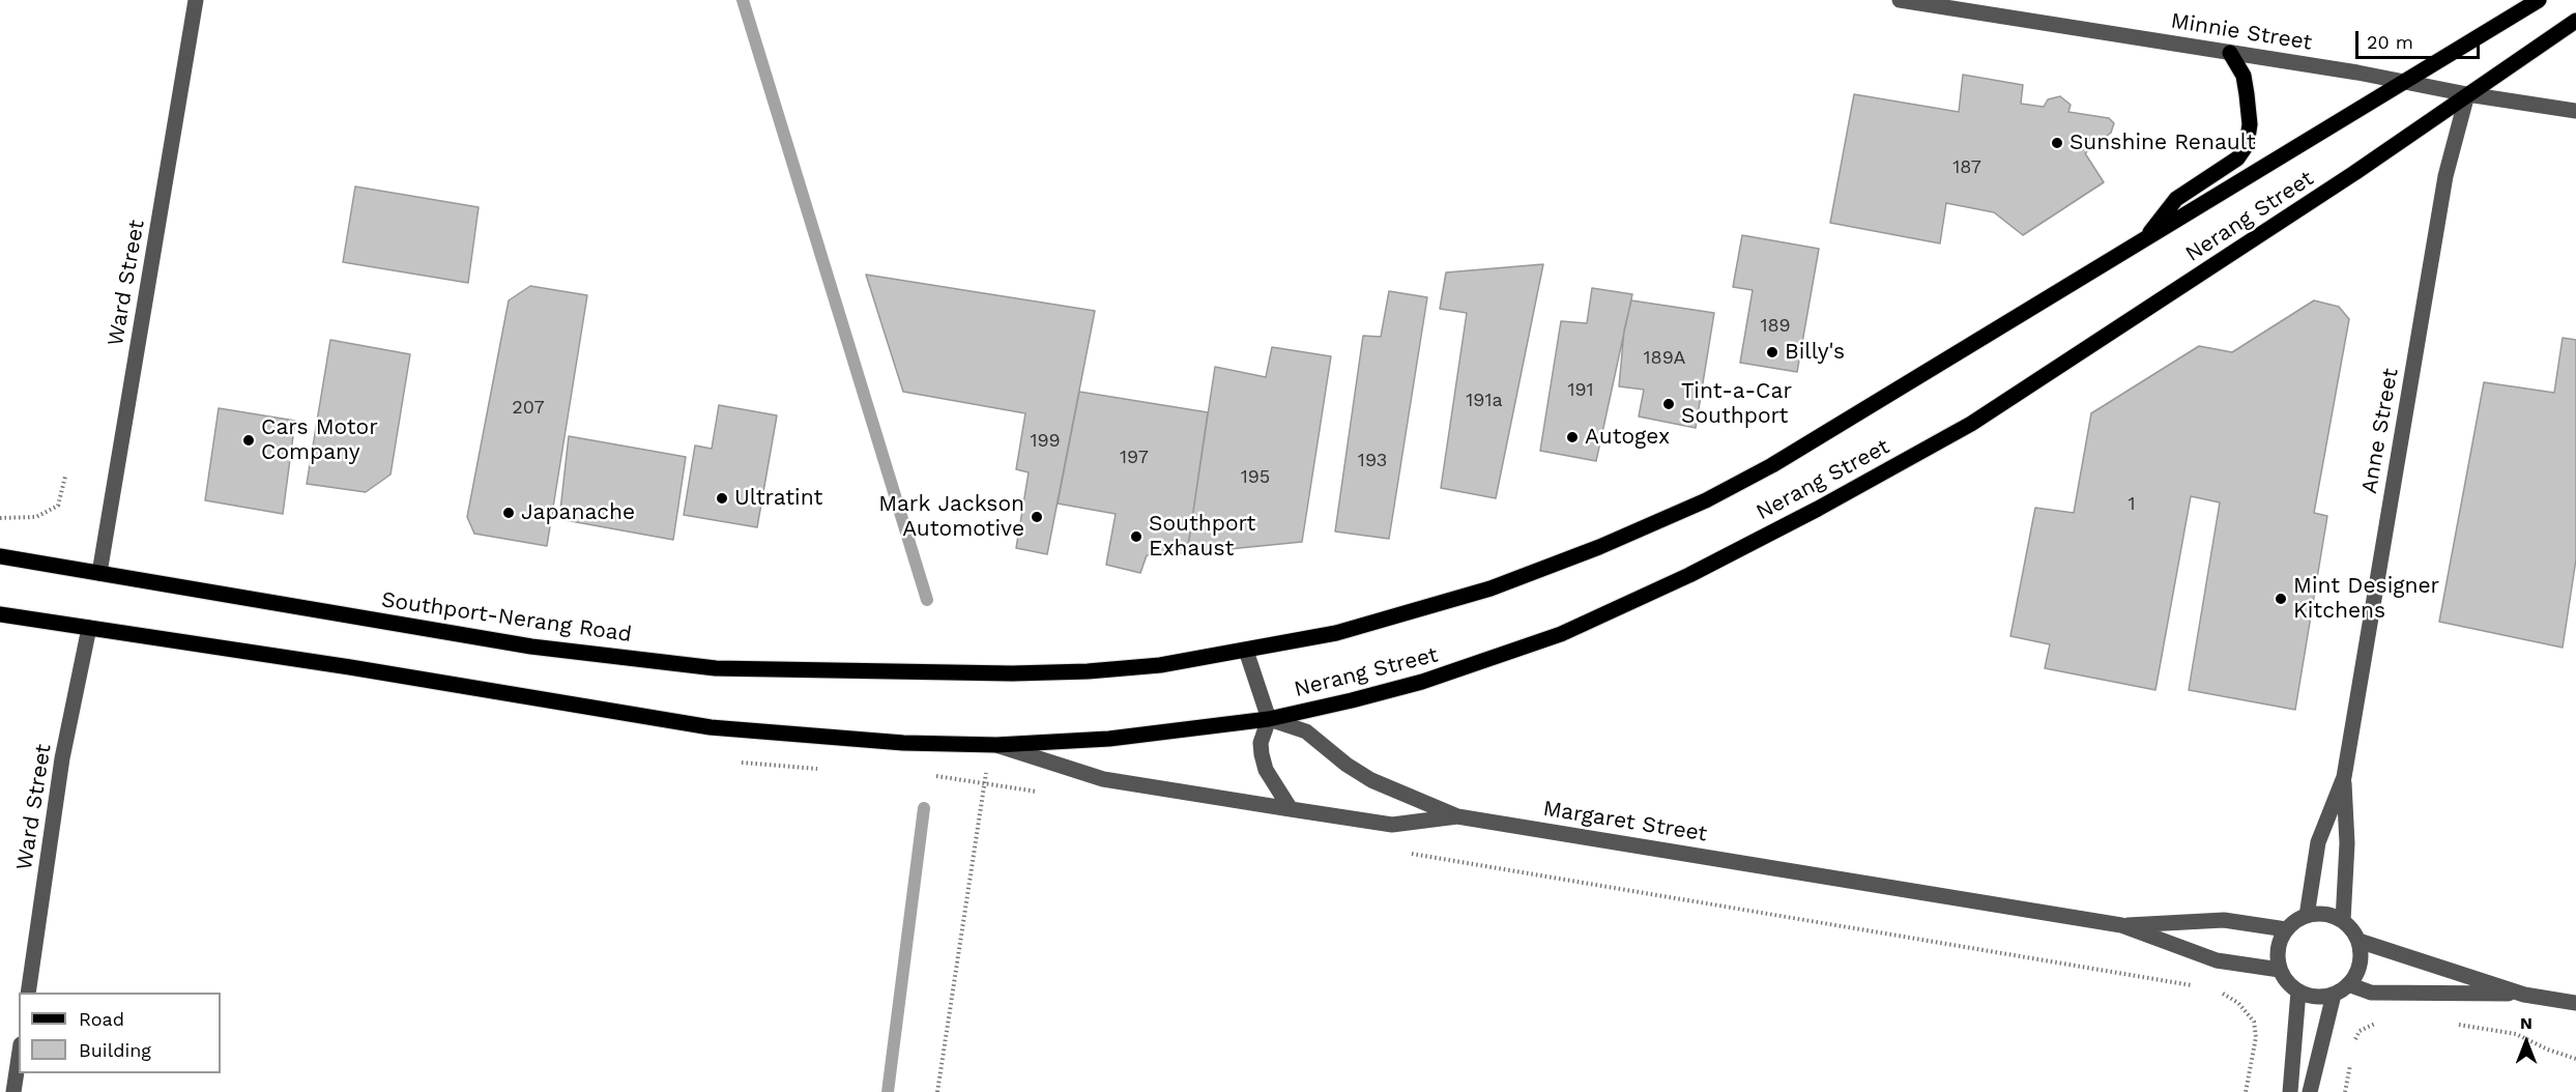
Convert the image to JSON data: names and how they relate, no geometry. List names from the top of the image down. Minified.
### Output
{"streets":{"main road":["Nerang Street","Southport-Nerang Road"],"street":["Minnie Street","Ward Street","Anne Street","Margaret Street"]},"crossings":[["Minnie Street","Nerang Street"],["Minnie Street","Anne Street"],["Nerang Street","Anne Street"],["Nerang Street","Southport-Nerang Road"],["Nerang Street","Margaret Street"],["Ward Street","Southport-Nerang Road"],["Anne Street","Margaret Street"]],"places":["Sunshine Renault","Billy's","Tint-a-Car Southport","Autogex","Cars Motor Company","Ultratint","Japanache","Mark Jackson Automotive","Southport Exhaust","Mint Designer Kitchens"],"house_numbers":["187","189","189A","191","191a","207","199","197","193","195","1"],"legend":["Road","Building"],"scale_bar":"20 m","north":"top"}
